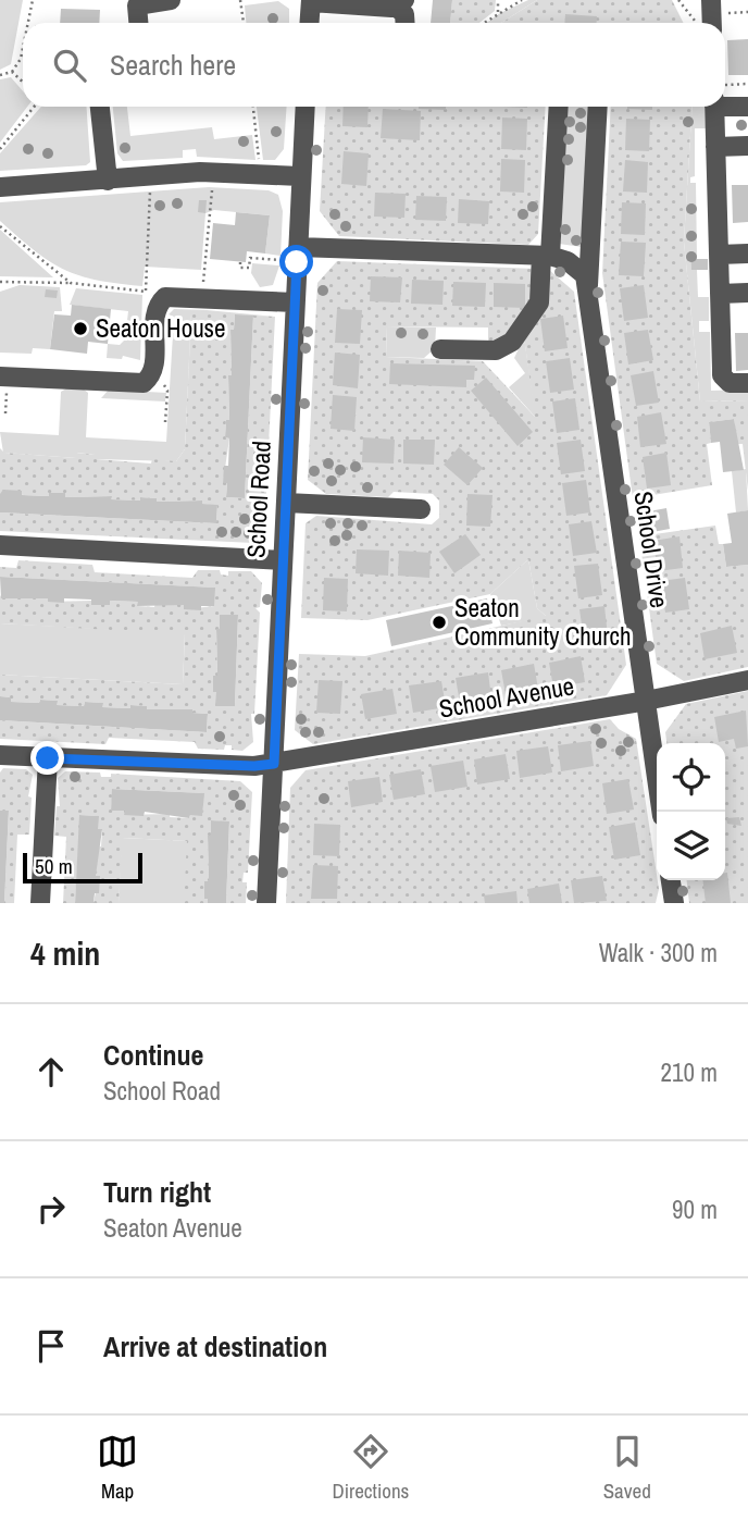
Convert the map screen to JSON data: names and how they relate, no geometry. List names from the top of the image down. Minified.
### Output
{"streets":{"street":["School Road","School Drive","School Avenue"]},"crossings":[["School Road","School Drive"],["School Road","School Avenue"],["School Drive","School Avenue"]],"places":["Seaton House","Seaton Community Church"],"scale_bar":"50 m","page":{"search":"Search here","scale":"50 m","heading":["4 min","Walk · 300 m"],"list":[["Continue","School Road","210 m"],["Turn right","Seaton Avenue","90 m"],"Arrive at destination"],"nav":["Map","Directions","Saved"]}}
